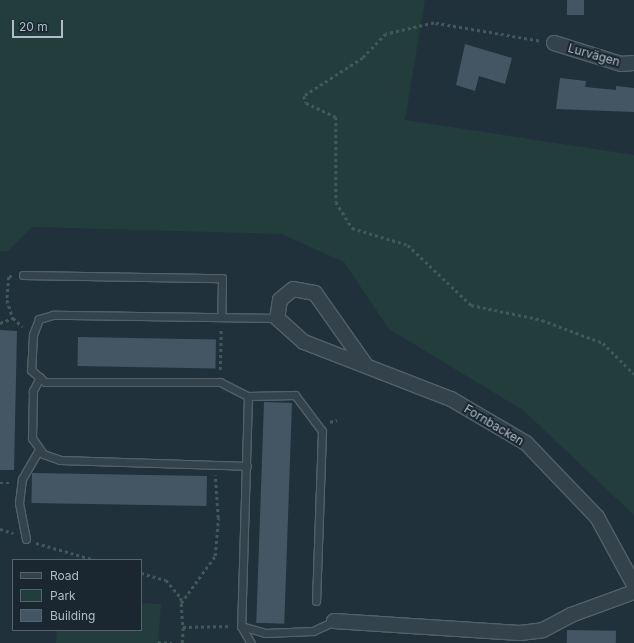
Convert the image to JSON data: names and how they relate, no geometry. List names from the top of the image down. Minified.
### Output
{"streets":{"street":["Lurvägen","Fornbacken"]},"legend":["Road","Park","Building"],"scale_bar":"20 m"}
